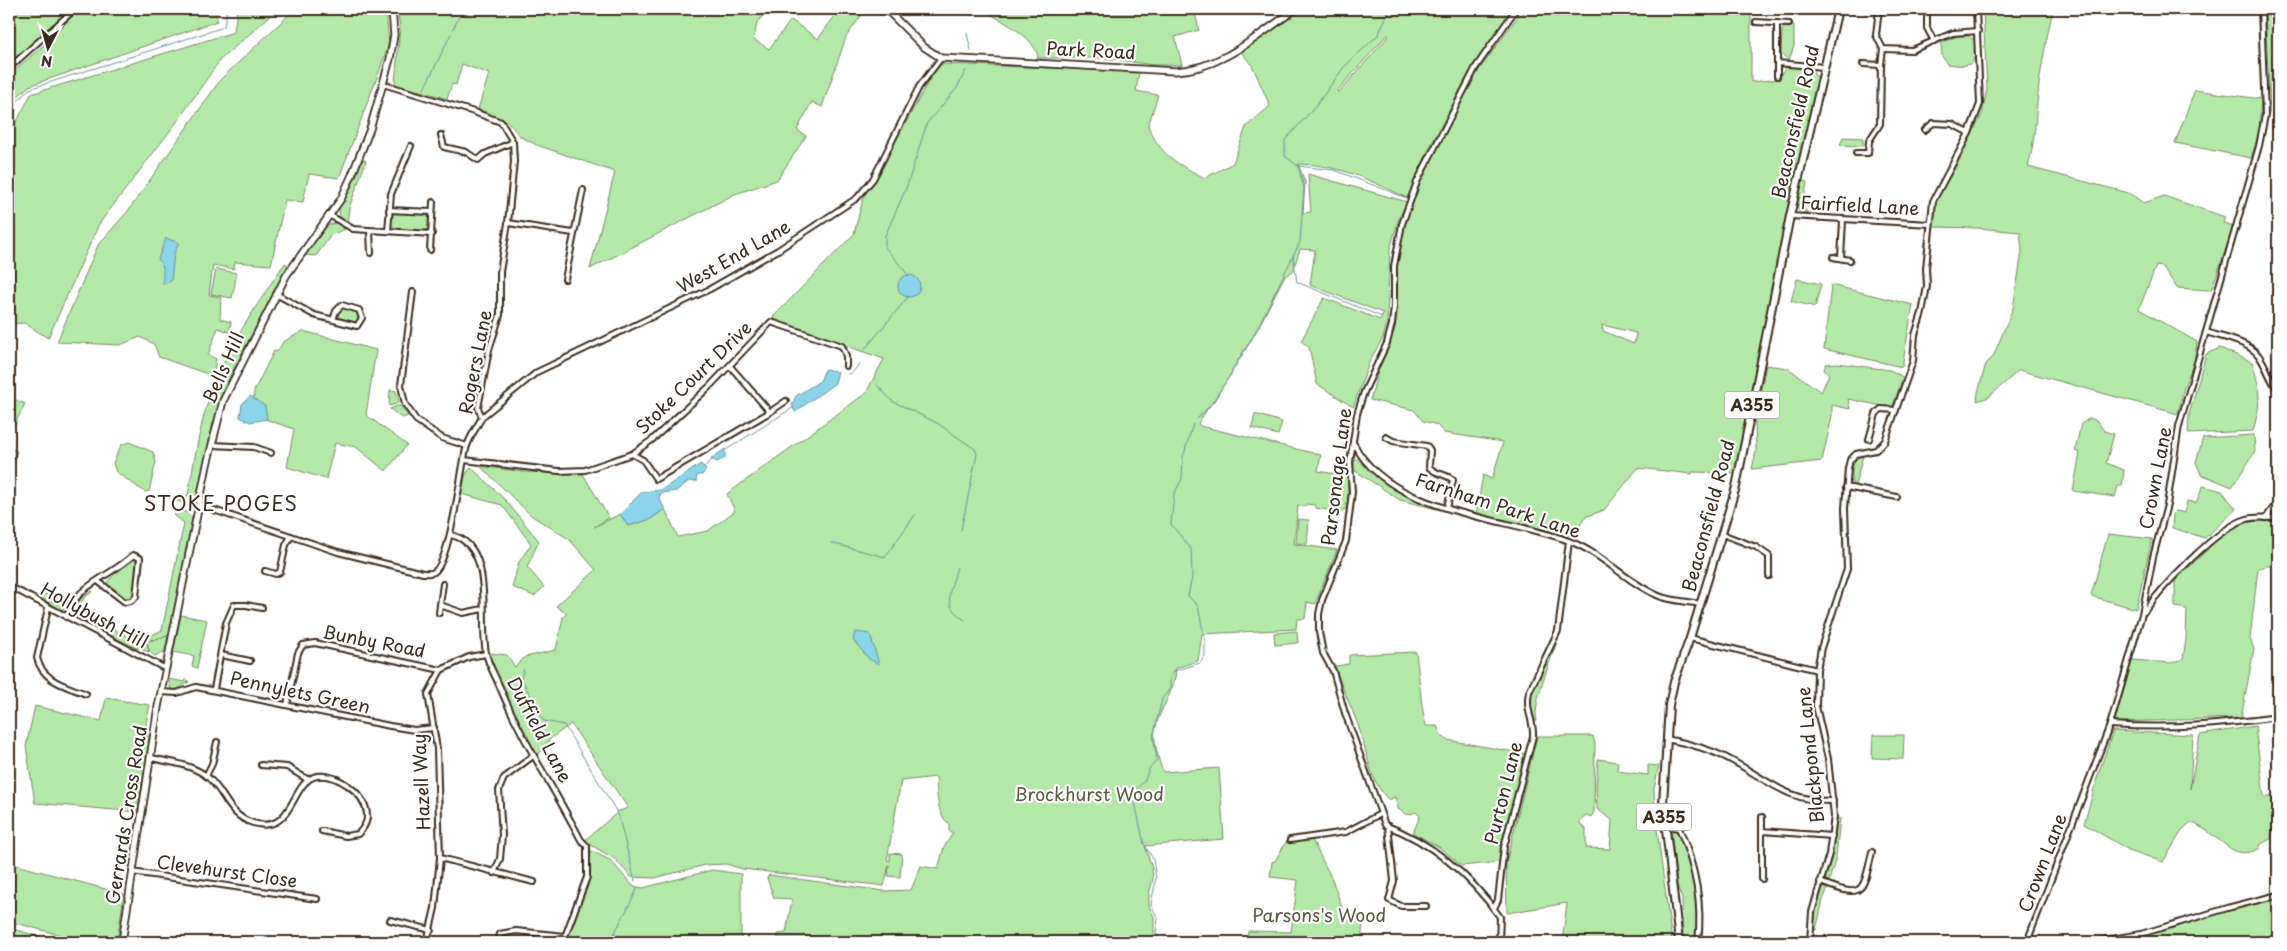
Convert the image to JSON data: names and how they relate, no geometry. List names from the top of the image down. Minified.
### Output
{"streets":{"main road":["Park Road","Beaconsfield Road","Bells Hill","A355","Gerrards Cross Road"],"street":["Fairfield Lane","West End Lane","Rogers Lane","Stoke Court Drive","Parsonage Lane","Crown Lane","Farnham Park Lane","Hollybush Hill","Bunby Road","Pennylets Green","Duffield Lane","Blackpond Lane","Hazell Way","Purton Lane","Clevehurst Close"]},"crossings":[["Park Road","West End Lane"],["Beaconsfield Road","Fairfield Lane"],["Beaconsfield Road","Farnham Park Lane"],["Fairfield Lane","Blackpond Lane"],["West End Lane","Rogers Lane"],["Rogers Lane","Bells Hill"],["Rogers Lane","Stoke Court Drive"],["Rogers Lane","Duffield Lane"],["Bells Hill","Hollybush Hill"],["Bells Hill","Pennylets Green"],["Bells Hill","Gerrards Cross Road"],["Parsonage Lane","Farnham Park Lane"],["Parsonage Lane","Purton Lane"],["Farnham Park Lane","Purton Lane"],["Bunby Road","Pennylets Green"],["Bunby Road","Hazell Way"],["Pennylets Green","Hazell Way"],["Pennylets Green","Gerrards Cross Road"],["Gerrards Cross Road","Clevehurst Close"]],"districts":["STOKE POGES"],"parks":["Brockhurst Wood","Parsons's Wood"],"north":"bottom"}
